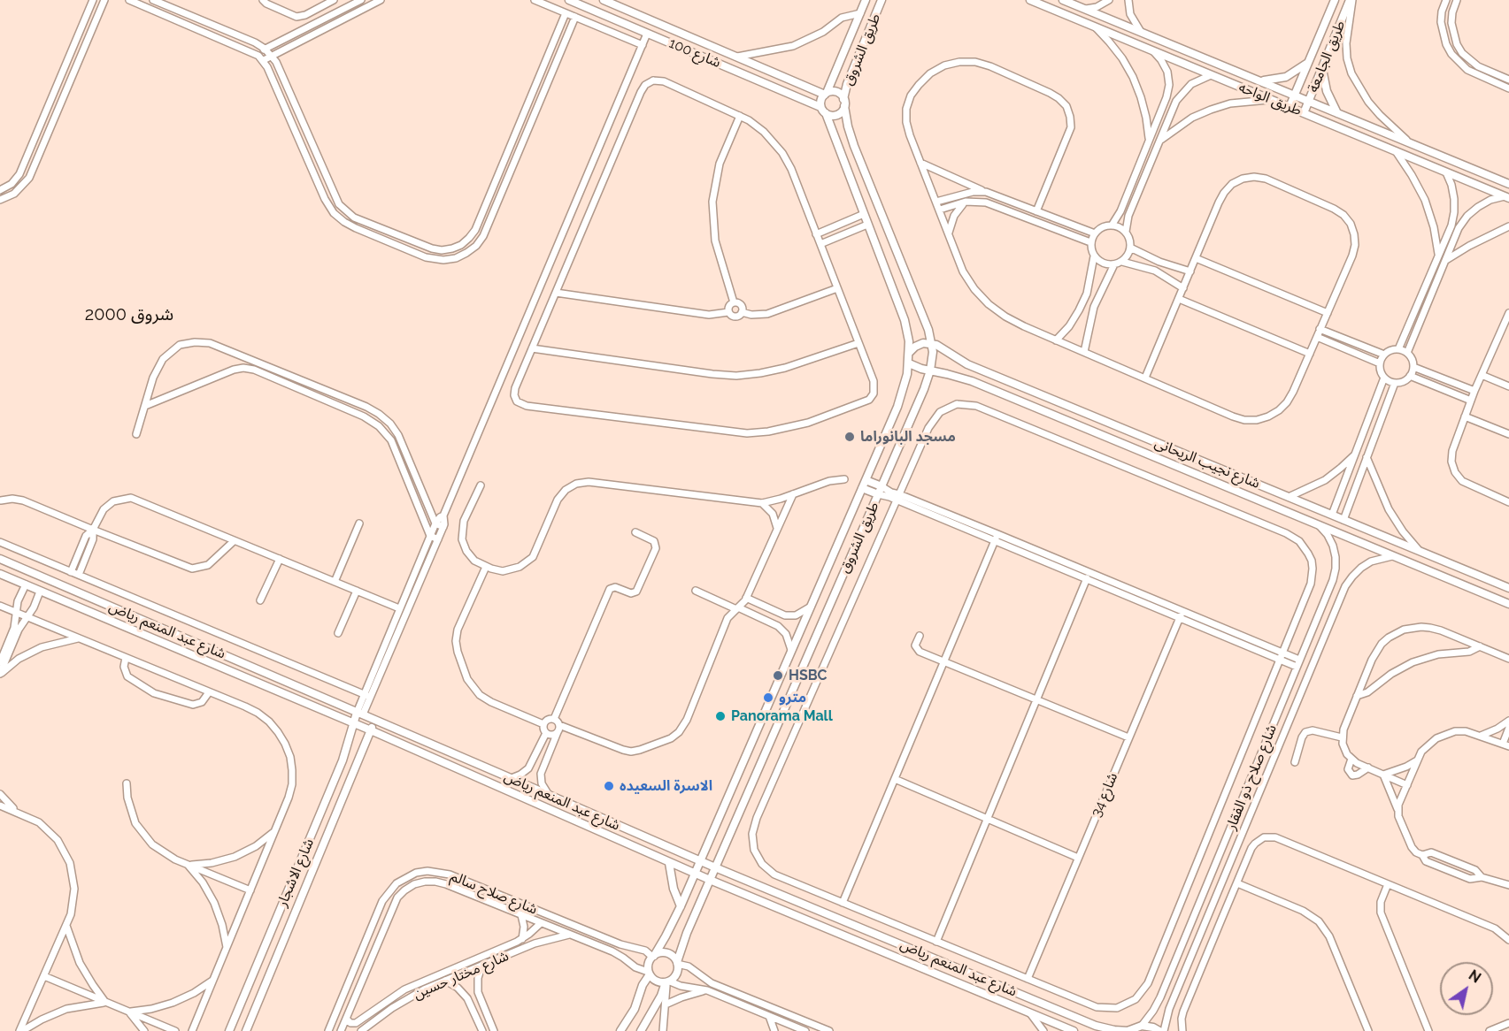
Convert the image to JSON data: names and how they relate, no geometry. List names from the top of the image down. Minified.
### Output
{"streets":{"street":["طريق الشروق","شارع 100","طريق الجامعة","طريق الواحه","شارع نجيب الريحانى","شارع عبد المنعم رياض","شارع صلاح ذو الفقار","شارع 34","شارع الاشجار","شارع صلاح سالم","شارع مختار حسين"]},"crossings":[["طريق الشروق","شارع 100"],["طريق الشروق","شارع نجيب الريحانى"],["طريق الشروق","شارع عبد المنعم رياض"],["طريق الشروق","شارع صلاح سالم"],["طريق الجامعة","طريق الواحه"],["شارع نجيب الريحانى","شارع صلاح ذو الفقار"],["شارع عبد المنعم رياض","شارع الاشجار"],["شارع صلاح سالم","شارع مختار حسين"]],"districts":["شروق 2000"],"places":["مسجد البانوراما","HSBC","مترو","Panorama Mall","الاسرة السعيده"],"north":"top right"}
